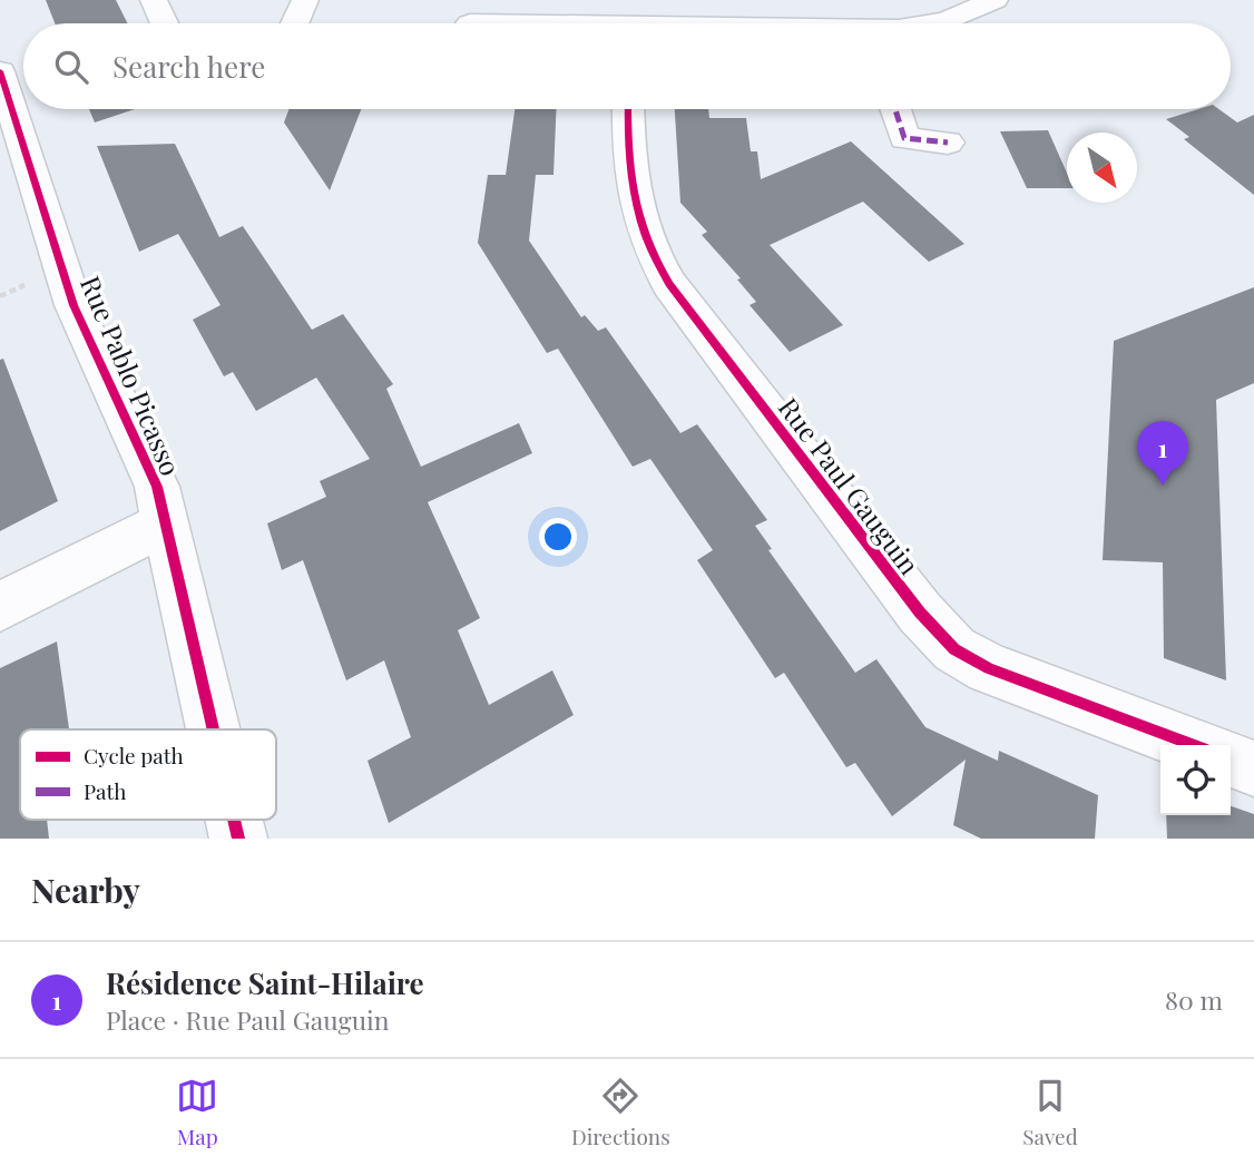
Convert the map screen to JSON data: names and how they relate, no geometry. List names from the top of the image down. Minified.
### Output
{"streets":{"street":["Rue Pablo Picasso","Rue Paul Gauguin"]},"legend":["Cycle path","Path"],"north":"bottom right","page":{"search":"Search here","pins":"1","heading":"Nearby","list":[{"mark":"1","name":"Résidence Saint-Hilaire","note":"Place · Rue Paul Gauguin","value":"80 m"}],"nav":["Map","Directions","Saved"]}}
